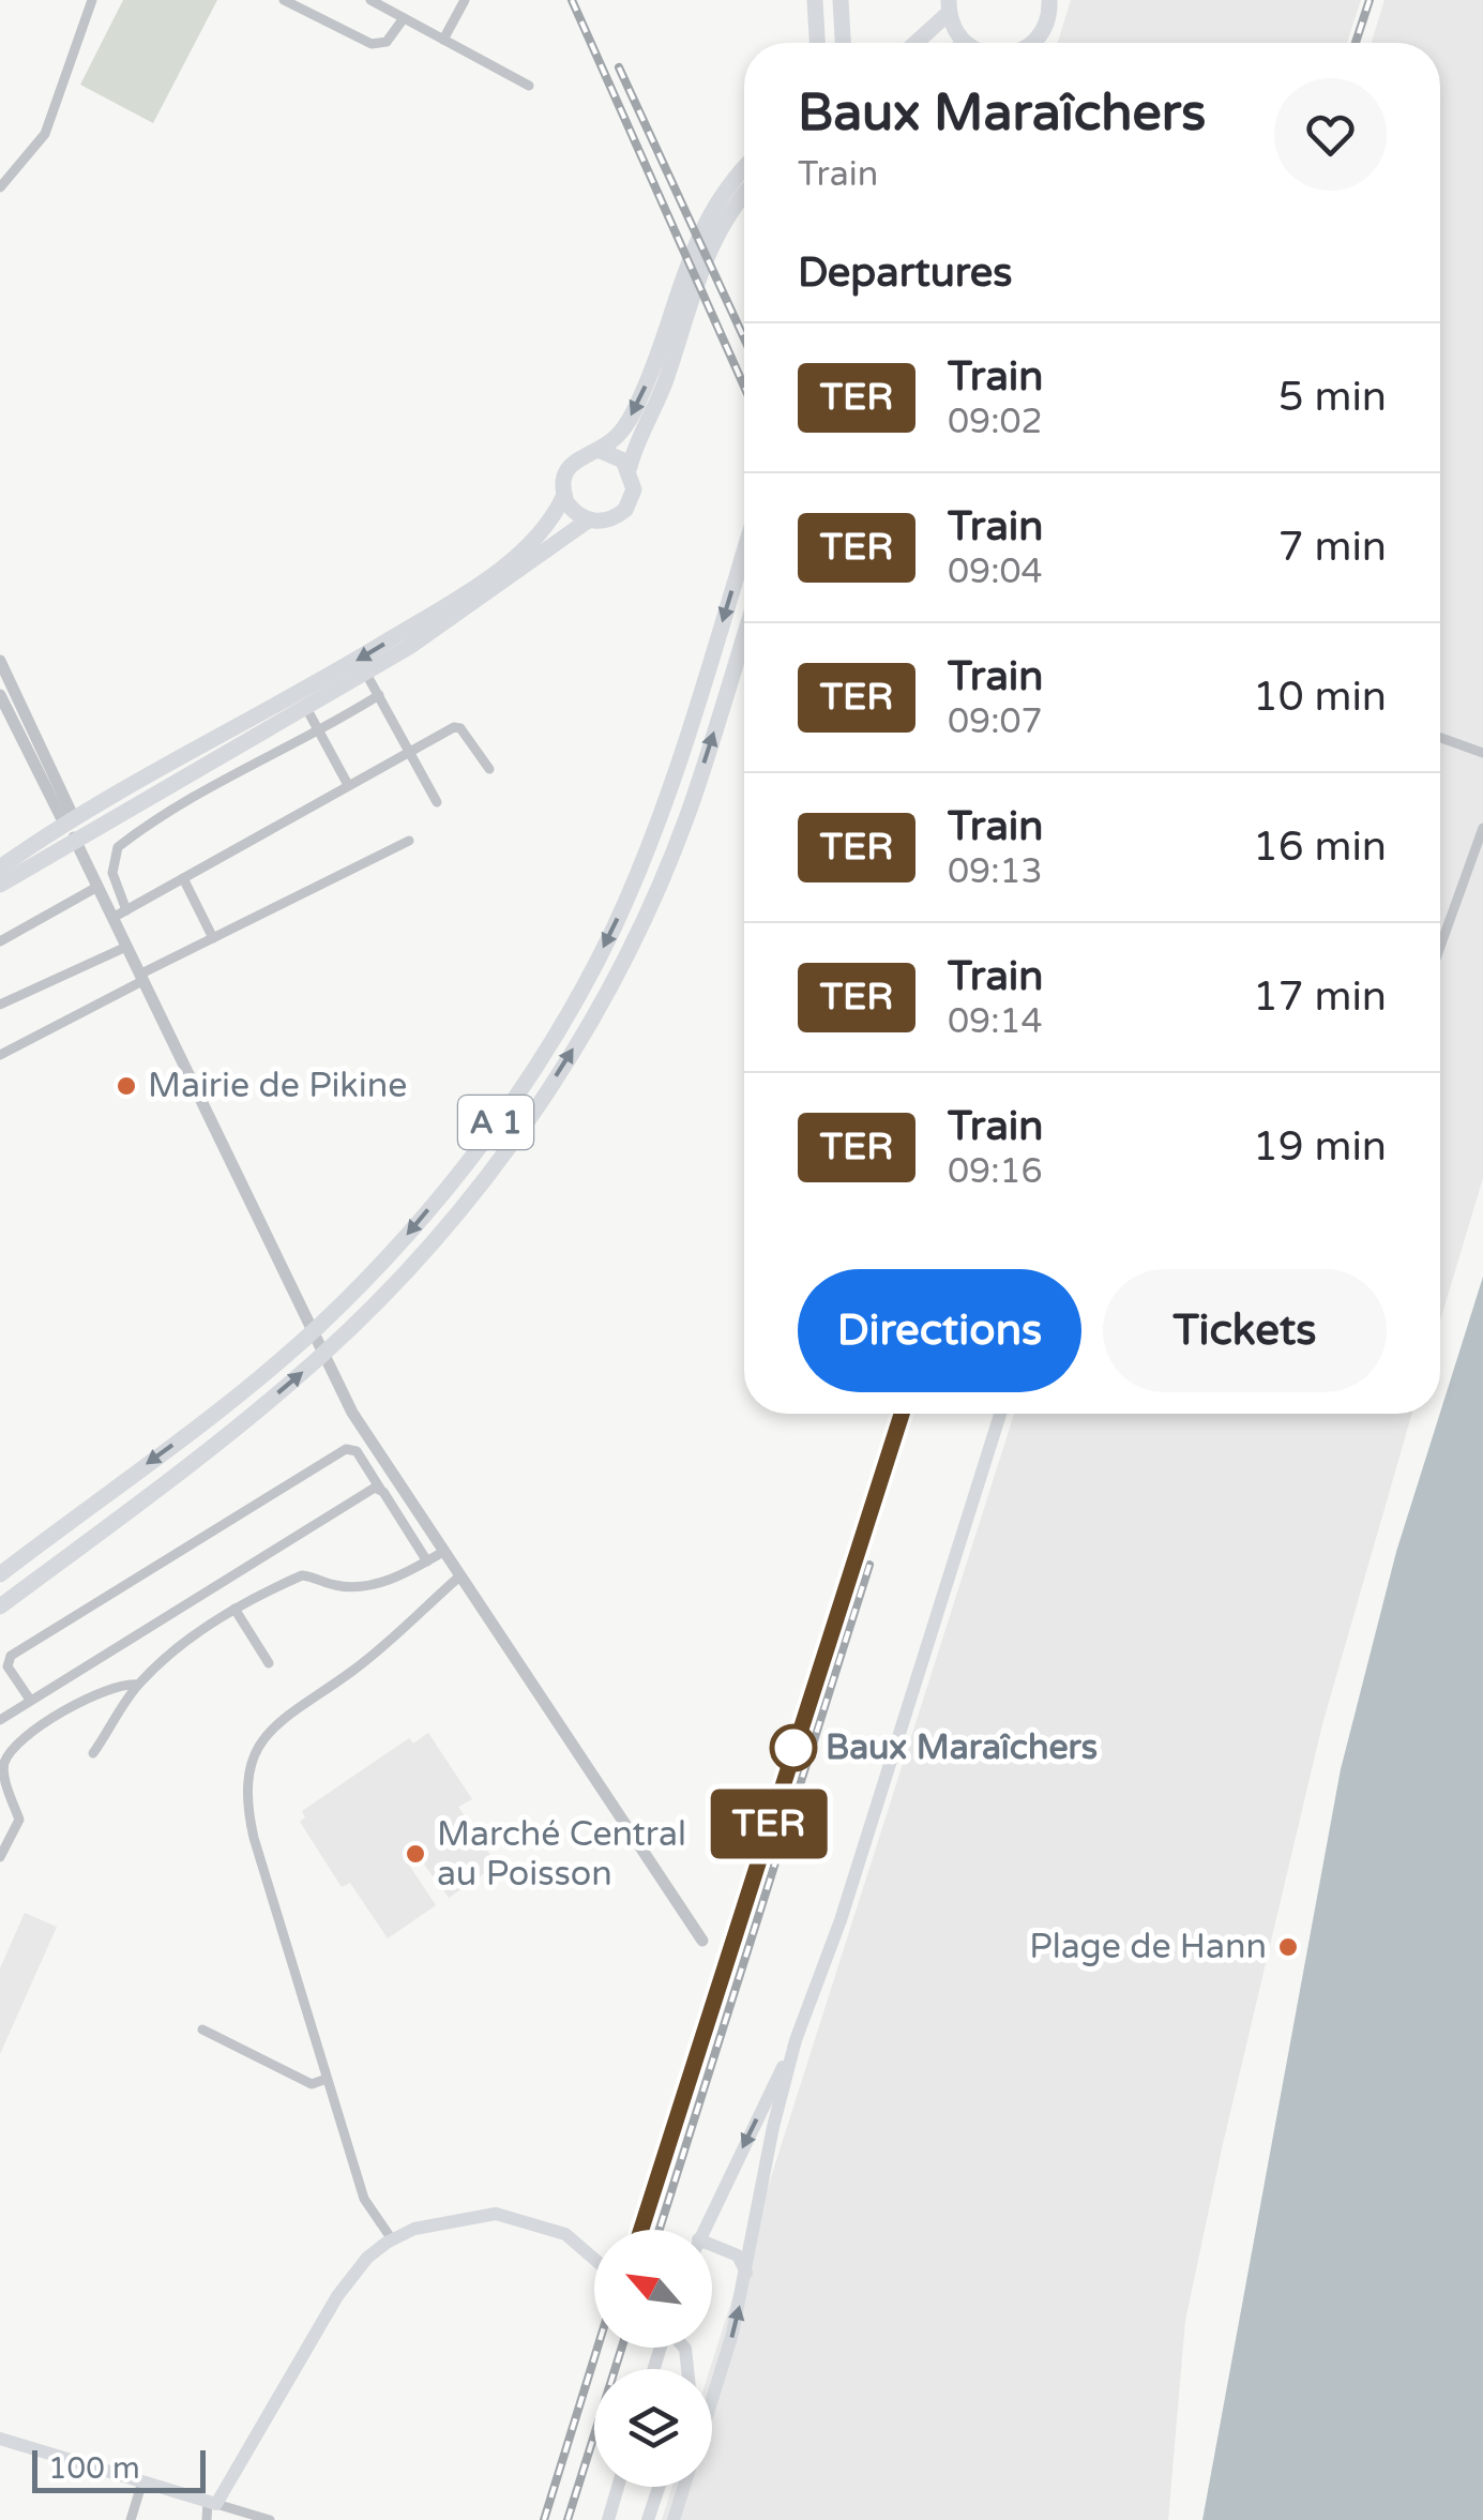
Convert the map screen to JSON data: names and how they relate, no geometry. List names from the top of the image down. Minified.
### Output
{"streets":{"highway":["A 1"]},"places":["Mairie de Pikine","Baux Maraîchers","Marché Central au Poisson","Plage de Hann"],"scale_bar":"100 m","north":"top left","page":{"on_map":"TER","heading":[["Baux Maraîchers","Train"],"Departures"],"list":[{"mark":"TER","name":"Train","note":"09:02","value":"5 min"},{"mark":"TER","name":"Train","note":"09:04","value":"7 min"},{"mark":"TER","name":"Train","note":"09:07","value":"10 min"},{"mark":"TER","name":"Train","note":"09:13","value":"16 min"},{"mark":"TER","name":"Train","note":"09:14","value":"17 min"},{"mark":"TER","name":"Train","note":"09:16","value":"19 min"}],"buttons":["Directions","Tickets"],"scale":"100 m"}}
